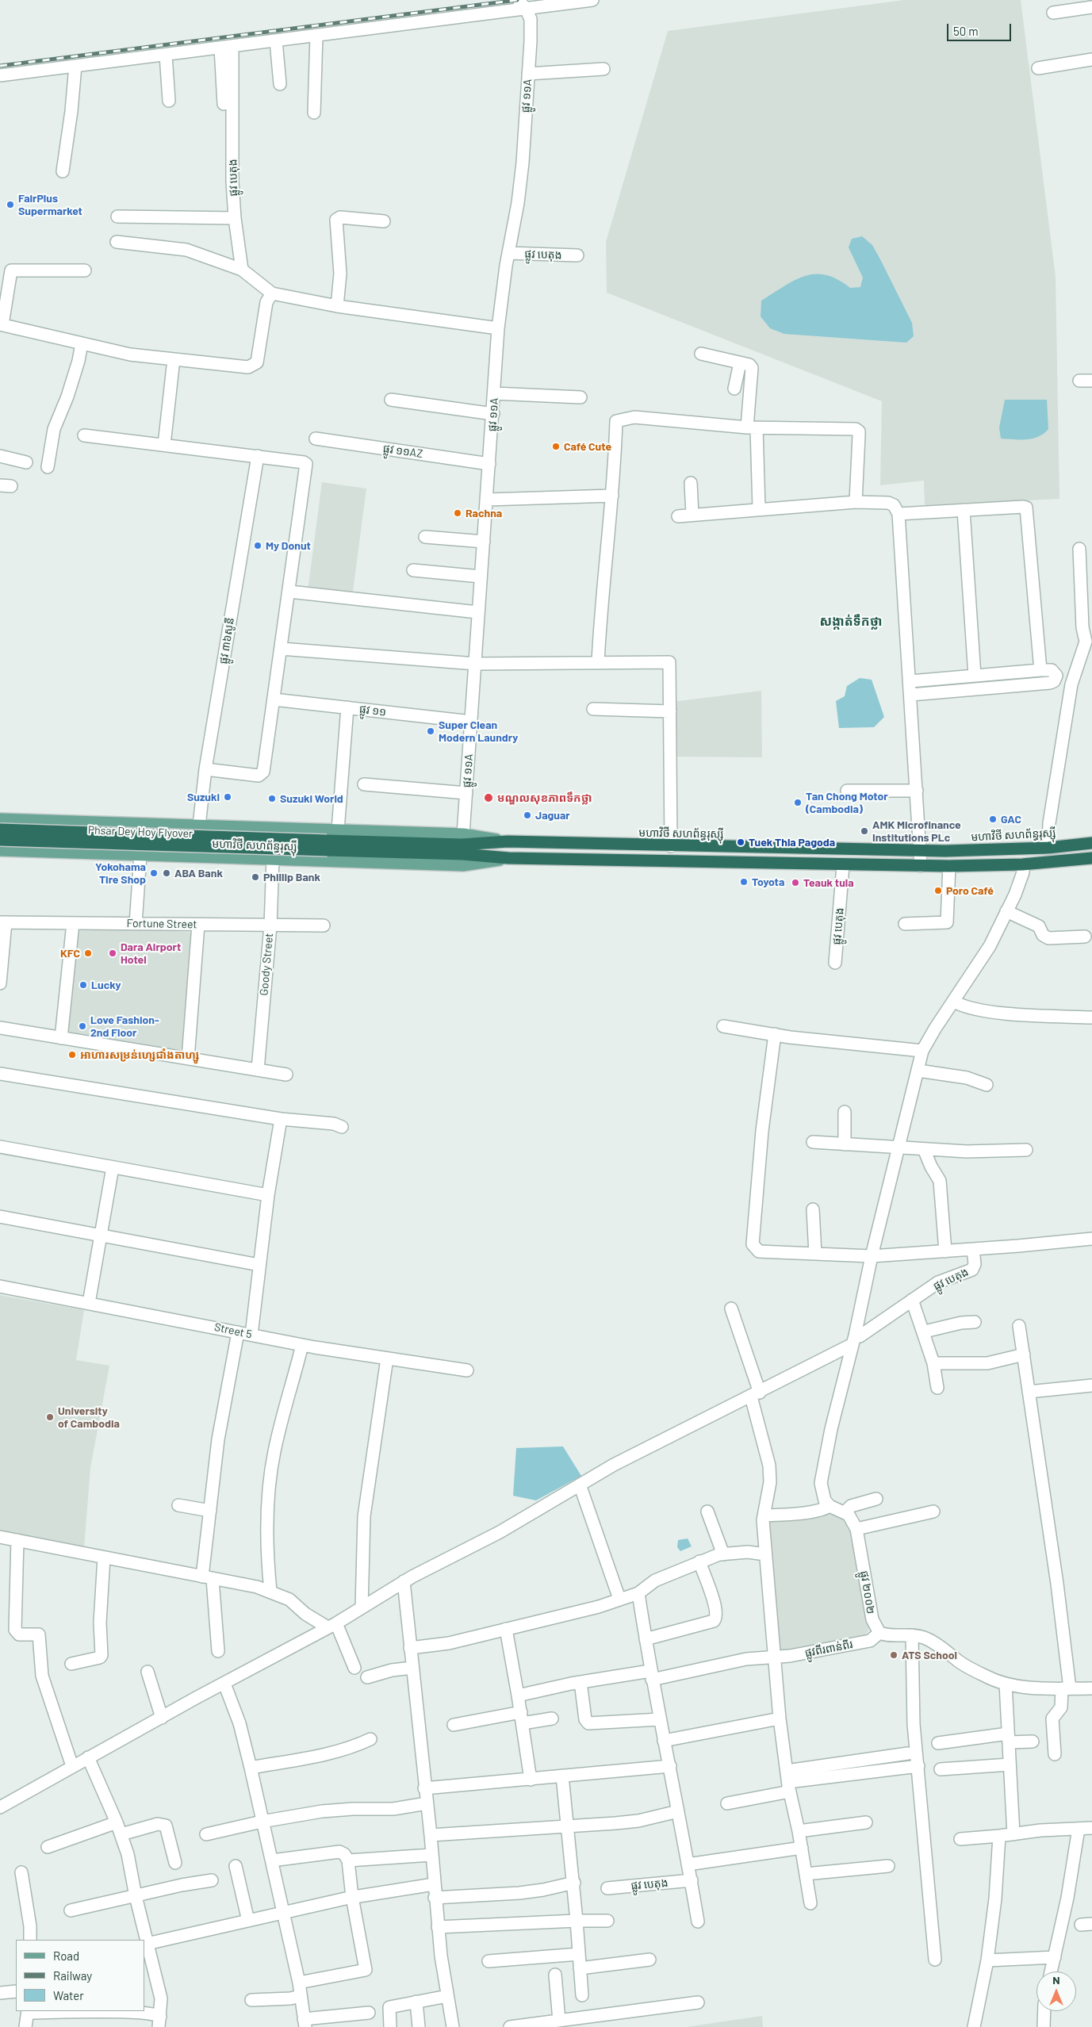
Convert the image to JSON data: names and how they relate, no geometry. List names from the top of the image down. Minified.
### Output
{"streets":{"highway":["Phsar Dey Hoy Flyover","មហាវិថី សហព័ន្ធរុស្ស៊ី"],"street":["ផ្លូវ ១១A","ផ្លូវ បេតុង","ផ្លូវ ១១AZ","ផ្លូវ ៣៦សូនី","ផ្លូវ ១១","Fortune Street","Goody Street","Street 5","ផ្លូវ ២០០២","ផ្លូវពីរពាន់ពីរ"]},"crossings":[["ផ្លូវ ១១A","ផ្លូវ បេតុង"],["ផ្លូវ ១១A","ផ្លូវ ១១AZ"],["ផ្លូវ ១១A","ផ្លូវ ១១"],["ផ្លូវ ១១A","មហាវិថី សហព័ន្ធរុស្ស៊ី"],["ផ្លូវ បេតុង","មហាវិថី សហព័ន្ធរុស្ស៊ី"],["ផ្លូវ ៣៦សូនី","មហាវិថី សហព័ន្ធរុស្ស៊ី"],["Phsar Dey Hoy Flyover","មហាវិថី សហព័ន្ធរុស្ស៊ី"],["មហាវិថី សហព័ន្ធរុស្ស៊ី","Goody Street"],["Fortune Street","Goody Street"],["ផ្លូវ ២០០២","ផ្លូវពីរពាន់ពីរ"]],"districts":["សង្កាត់ទឹកថ្លា"],"places":["FairPlus Supermarket","Café Cute","Rachna","My Donut","Super Clean Modern Laundry","Suzuki","មណ្ឌលសុខភាពទឹកថ្លា","Suzuki World","Tan Chong Motor (Cambodia)","Jaguar","GAC","AMK Microfinance Institutions PLc","Tuek Thla Pagoda","Yokohama Tire Shop","ABA Bank","Phillip Bank","Toyota","Teauk tula","Poro Café","KFC","Dara Airport Hotel","Lucky","Love Fashion- 2nd Floor","អាហារសម្រន់ហ្សេជាំងតាហ្សូ","University of Cambodia","ATS School"],"legend":["Road","Railway","Water"],"scale_bar":"50 m","north":"top"}
